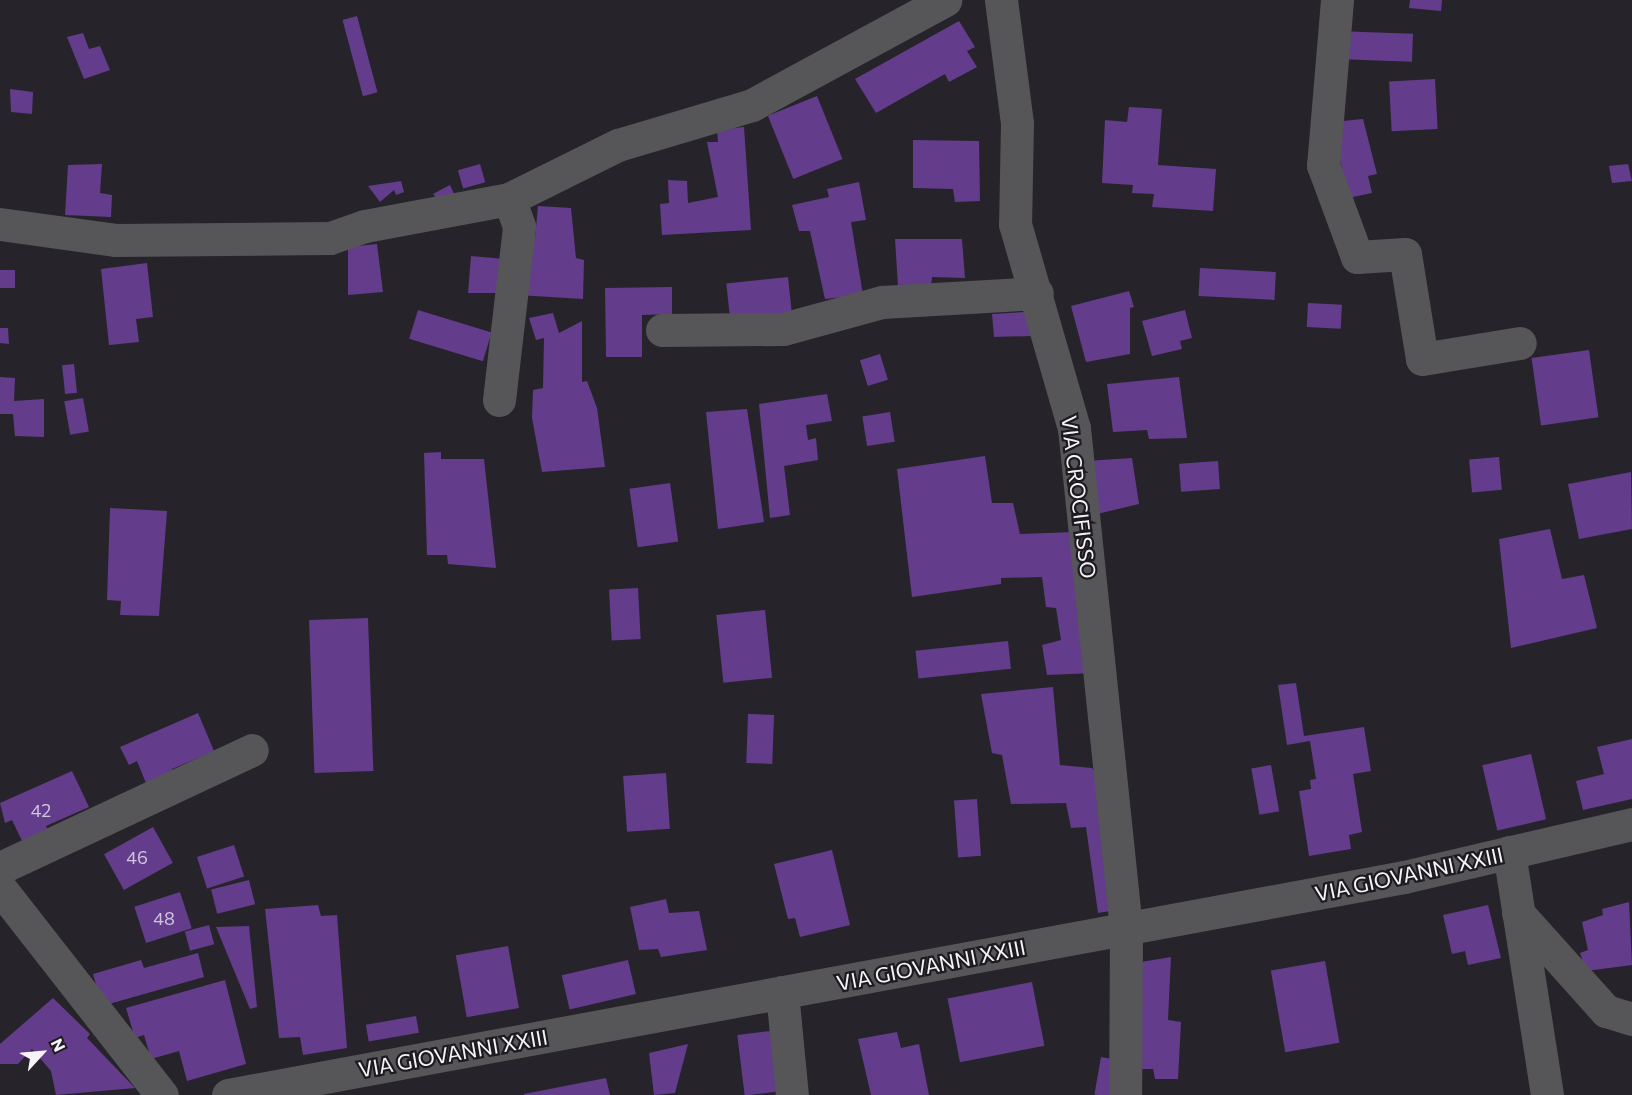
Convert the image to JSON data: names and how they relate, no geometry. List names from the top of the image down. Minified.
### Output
{"streets":{"street":["VIA CROCIFISSO","VIA GIOVANNI XXIII"]},"crossings":[["VIA CROCIFISSO","VIA GIOVANNI XXIII"]],"house_numbers":["42","46","48"],"north":"top right"}
